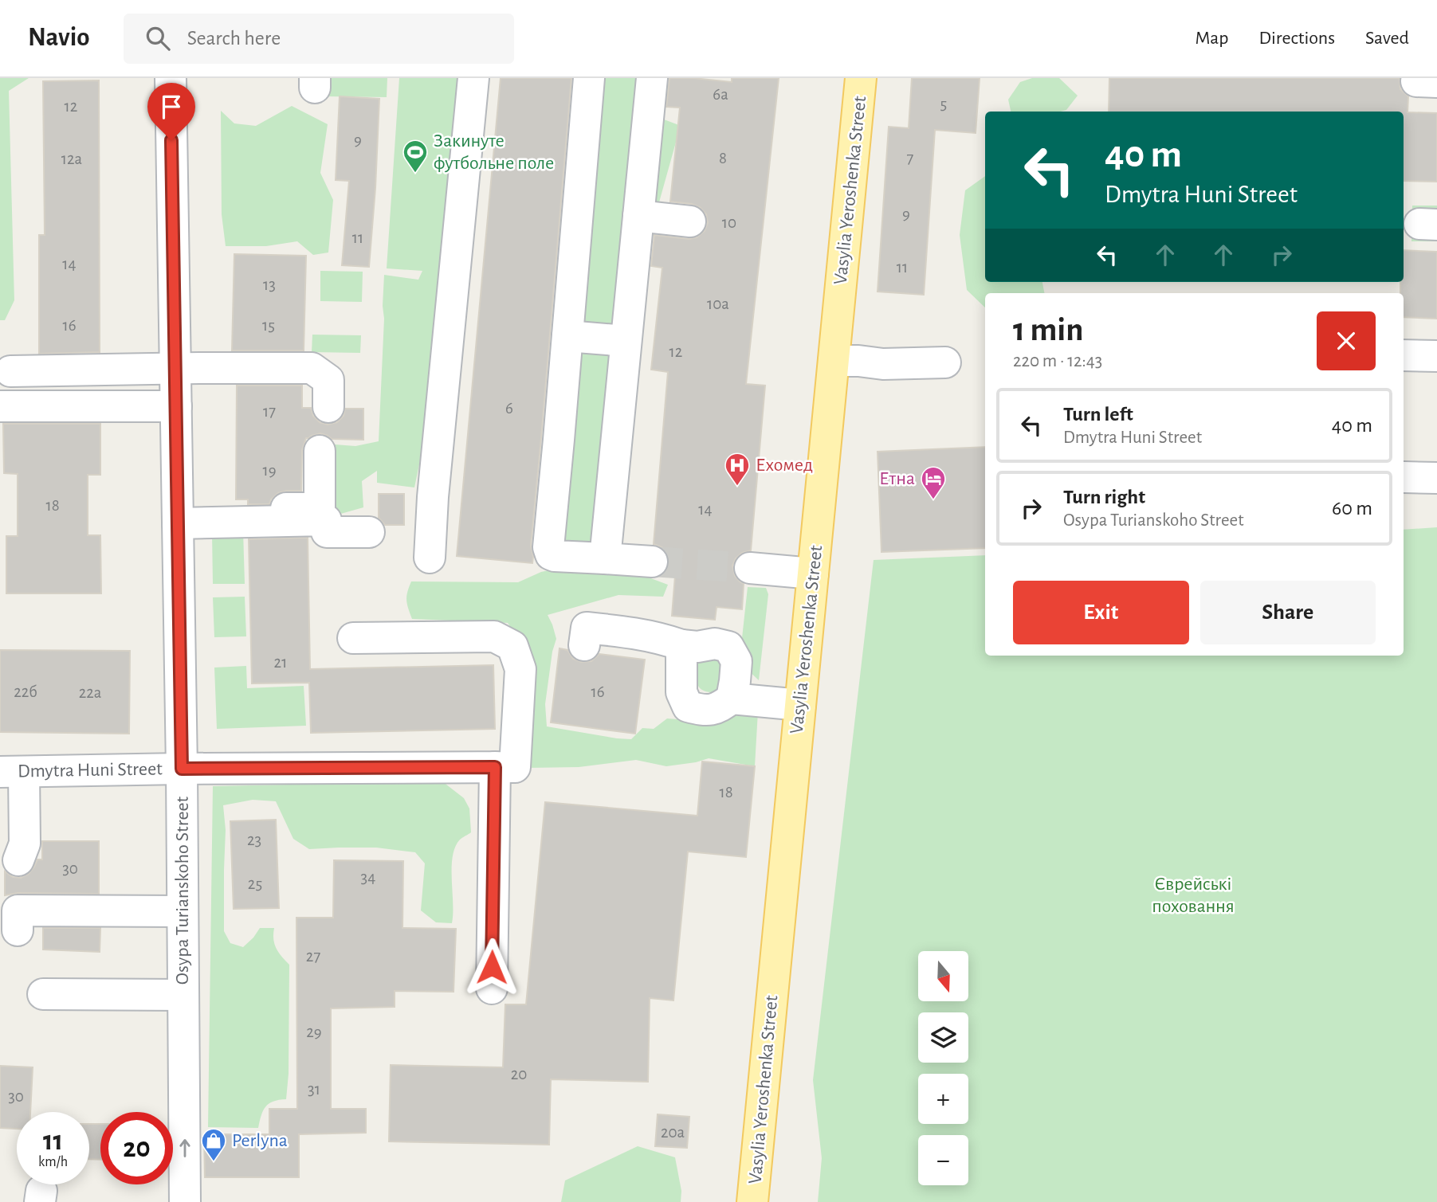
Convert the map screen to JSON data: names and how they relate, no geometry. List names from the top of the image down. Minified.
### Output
{"streets":{"main road":["Vasylia Yeroshenka Street"],"street":["Dmytra Huni Street","Osypa Turianskoho Street"]},"crossings":[["Dmytra Huni Street","Osypa Turianskoho Street"]],"parks":["Єврейські поховання"],"places":{"sports":["Закинуте футбольне поле"],"hospital":["Ехомед"],"hotel":["Етна"],"shop":["Perlyna"]},"house_numbers":["6а","5","12","9","8","7","12а","9","10","11","14","11","13","10а","16","15","12","6","17","19","18","14","21","22б","16","22а","18","23","30","34","25","27","29","20","31","30","20а"],"north":"bottom","page":{"header":"Navio","search":"Search here","nav":["Map","Directions","Saved"],"turn":["40 m","Dmytra Huni Street"],"heading":["1 min","220 m · 12:43"],"list":[{"name":"Turn left","note":"Dmytra Huni Street","value":"40 m"},{"name":"Turn right","note":"Osypa Turianskoho Street","value":"60 m"}],"buttons":["Exit","Share"],"map_buttons":["+","−"],"speed":"11 km/h","limit":"20"}}
